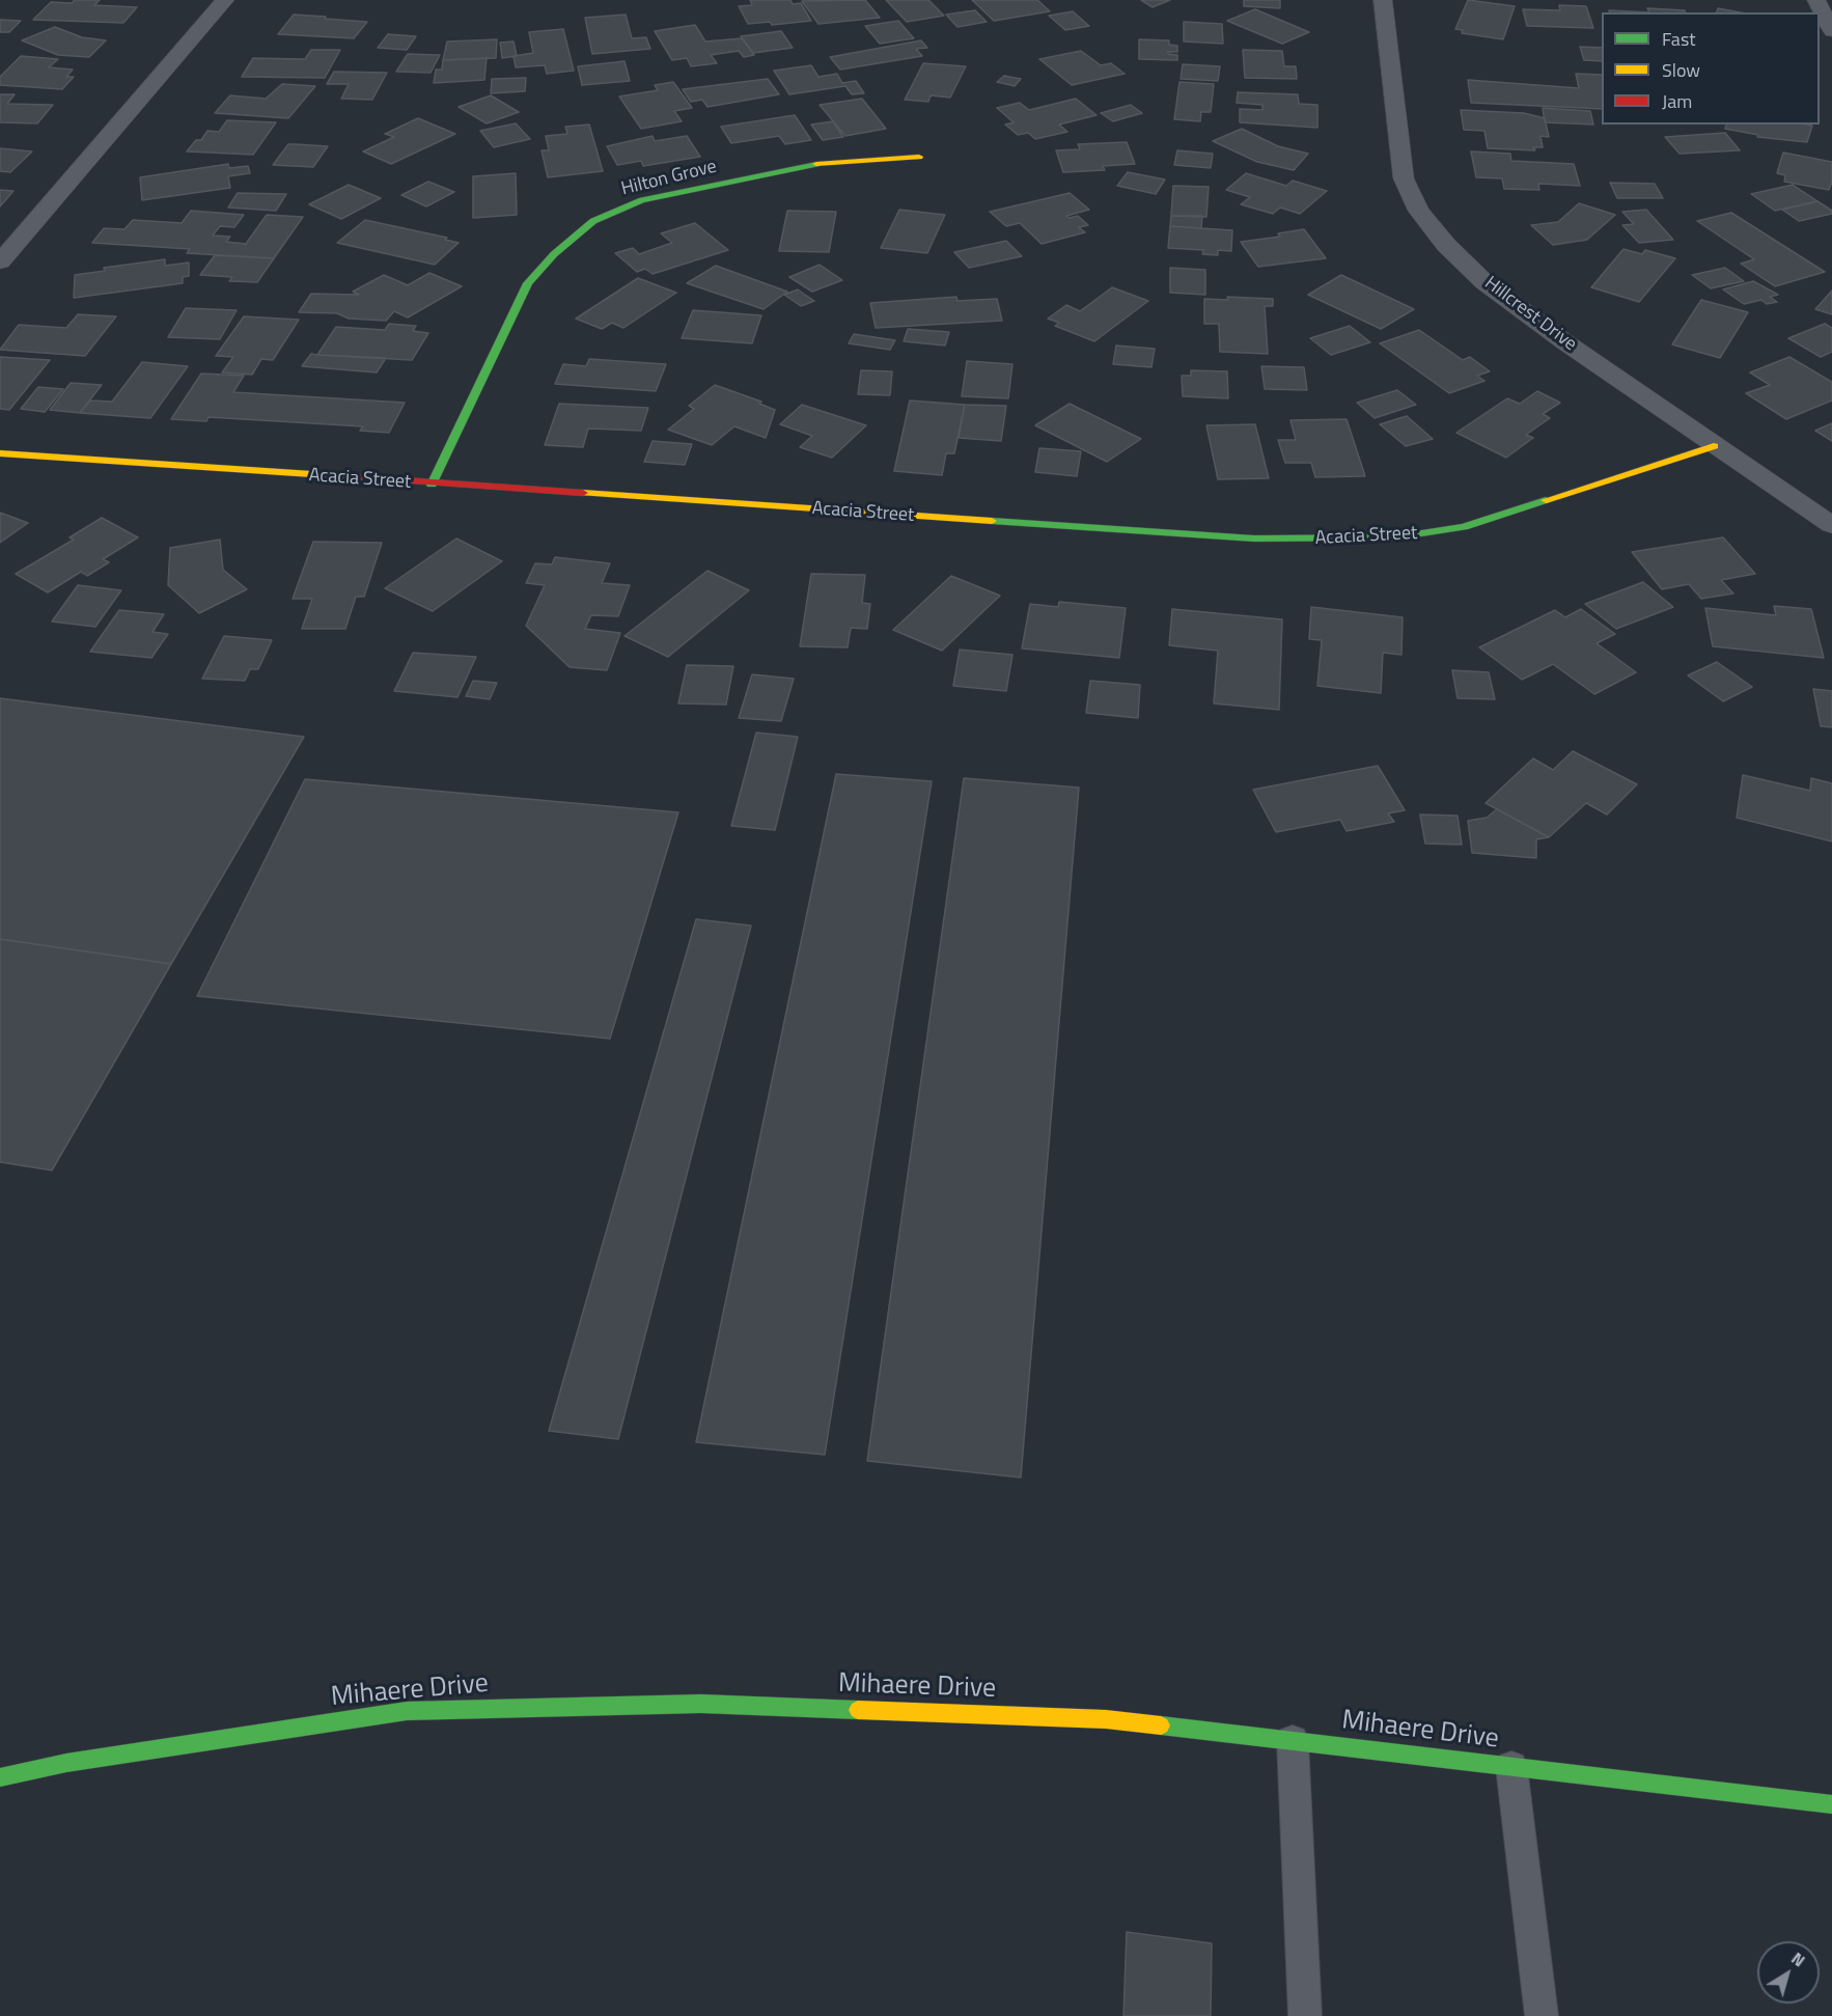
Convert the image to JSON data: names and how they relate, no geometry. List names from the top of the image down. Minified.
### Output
{"streets":{"street":["Hilton Grove","Hillcrest Drive","Acacia Street","Mihaere Drive"]},"crossings":[["Hilton Grove","Acacia Street"],["Hillcrest Drive","Acacia Street"]],"legend":["Fast","Slow","Jam"],"north":"top right"}
